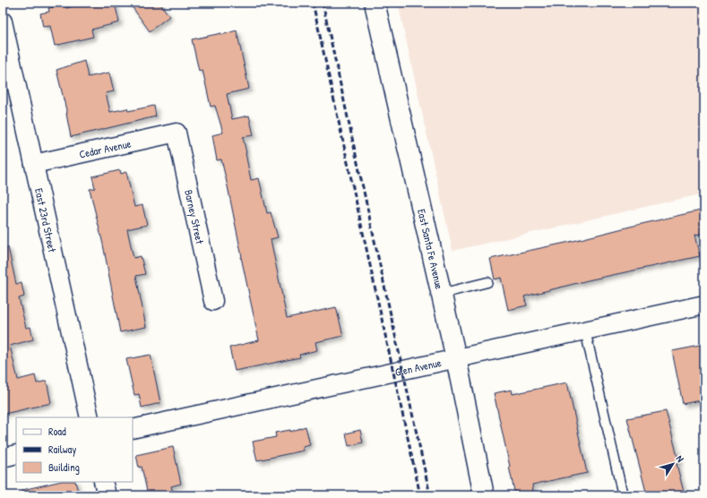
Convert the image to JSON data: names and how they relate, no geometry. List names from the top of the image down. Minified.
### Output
{"streets":{"street":["Cedar Avenue","Barney Street","East 23rd Street","East Santa Fe Avenue","Glen Avenue"]},"crossings":[["Cedar Avenue","Barney Street"],["Cedar Avenue","East 23rd Street"],["East Santa Fe Avenue","Glen Avenue"]],"legend":["Road","Railway","Building"],"north":"top right"}
